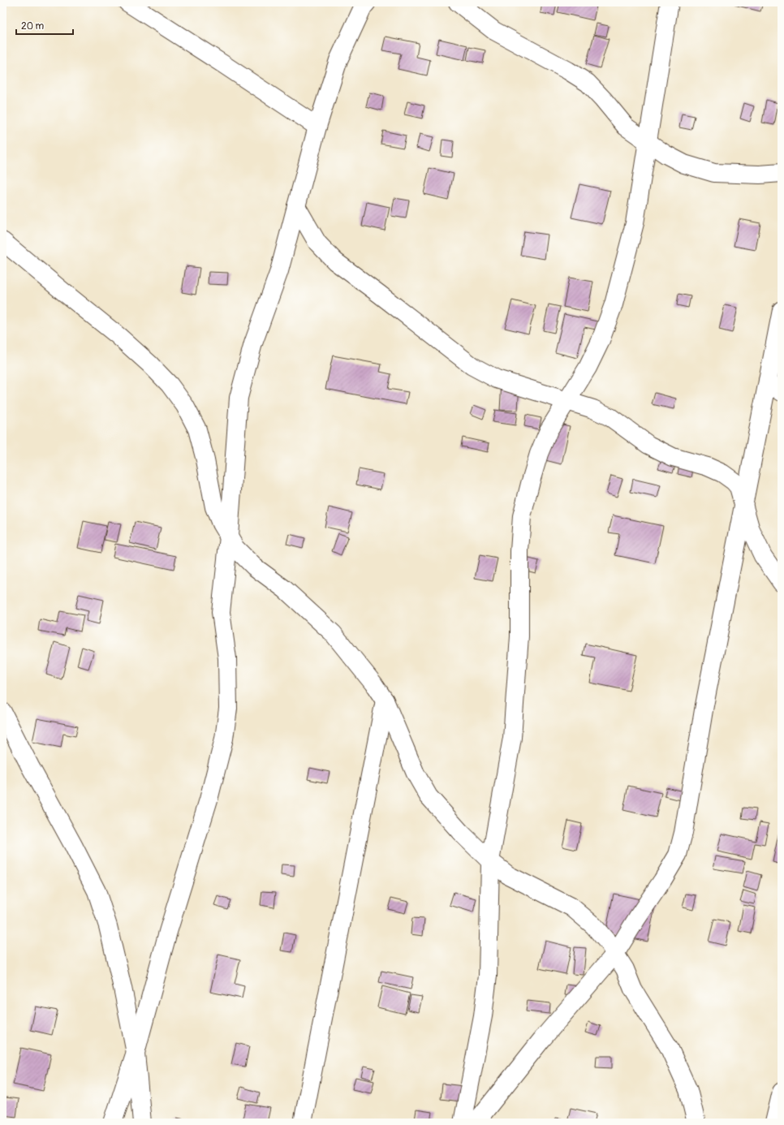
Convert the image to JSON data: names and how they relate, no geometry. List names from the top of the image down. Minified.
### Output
{"scale_bar":"20 m"}
